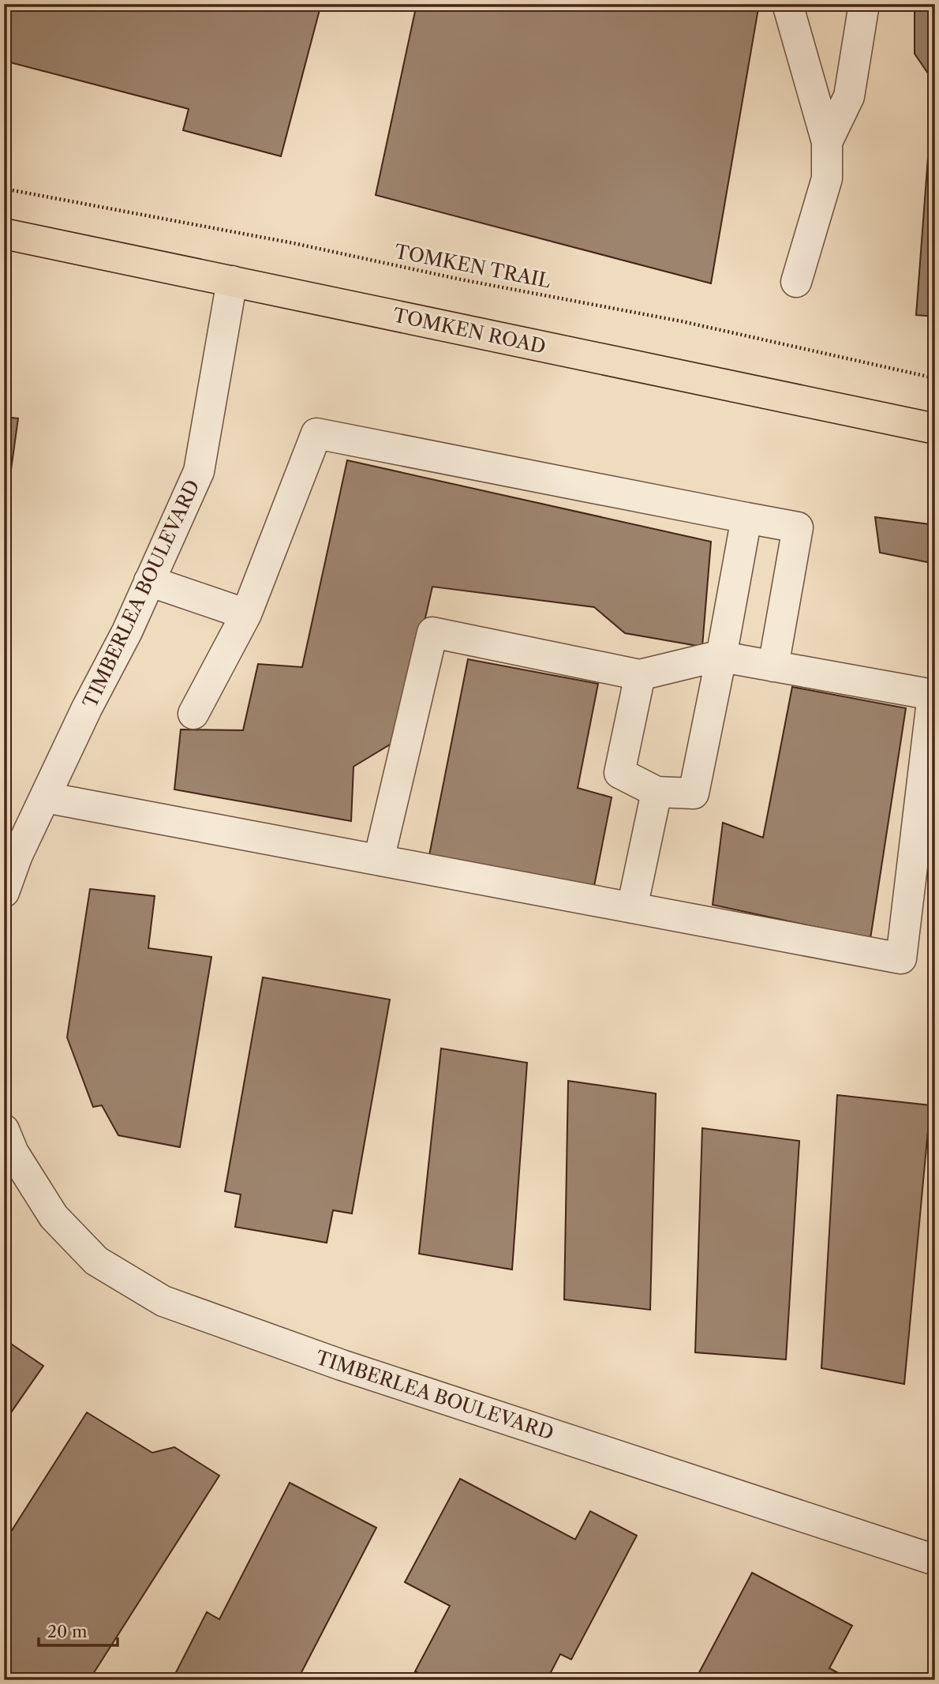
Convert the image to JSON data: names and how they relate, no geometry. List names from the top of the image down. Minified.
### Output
{"streets":{"main road":["TOMKEN ROAD"],"street":["TIMBERLEA BOULEVARD"],"path":["TOMKEN TRAIL"]},"crossings":[["TOMKEN ROAD","TIMBERLEA BOULEVARD"]],"scale_bar":"20 m"}
